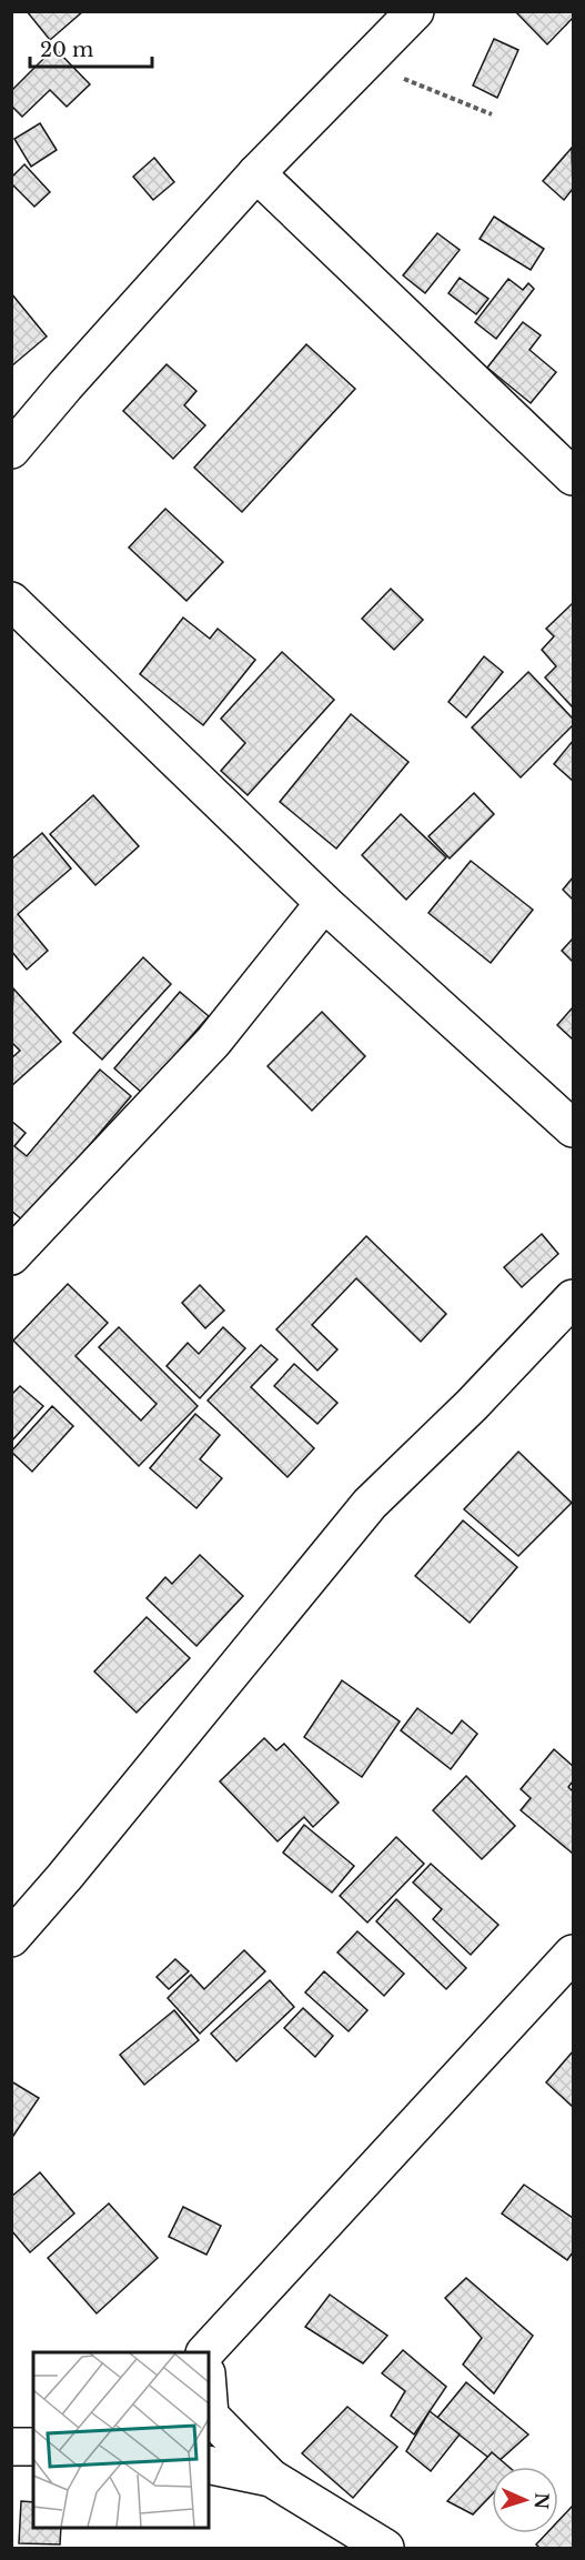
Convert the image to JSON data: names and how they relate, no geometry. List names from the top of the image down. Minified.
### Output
{"scale_bar":"20 m","north":"right"}
